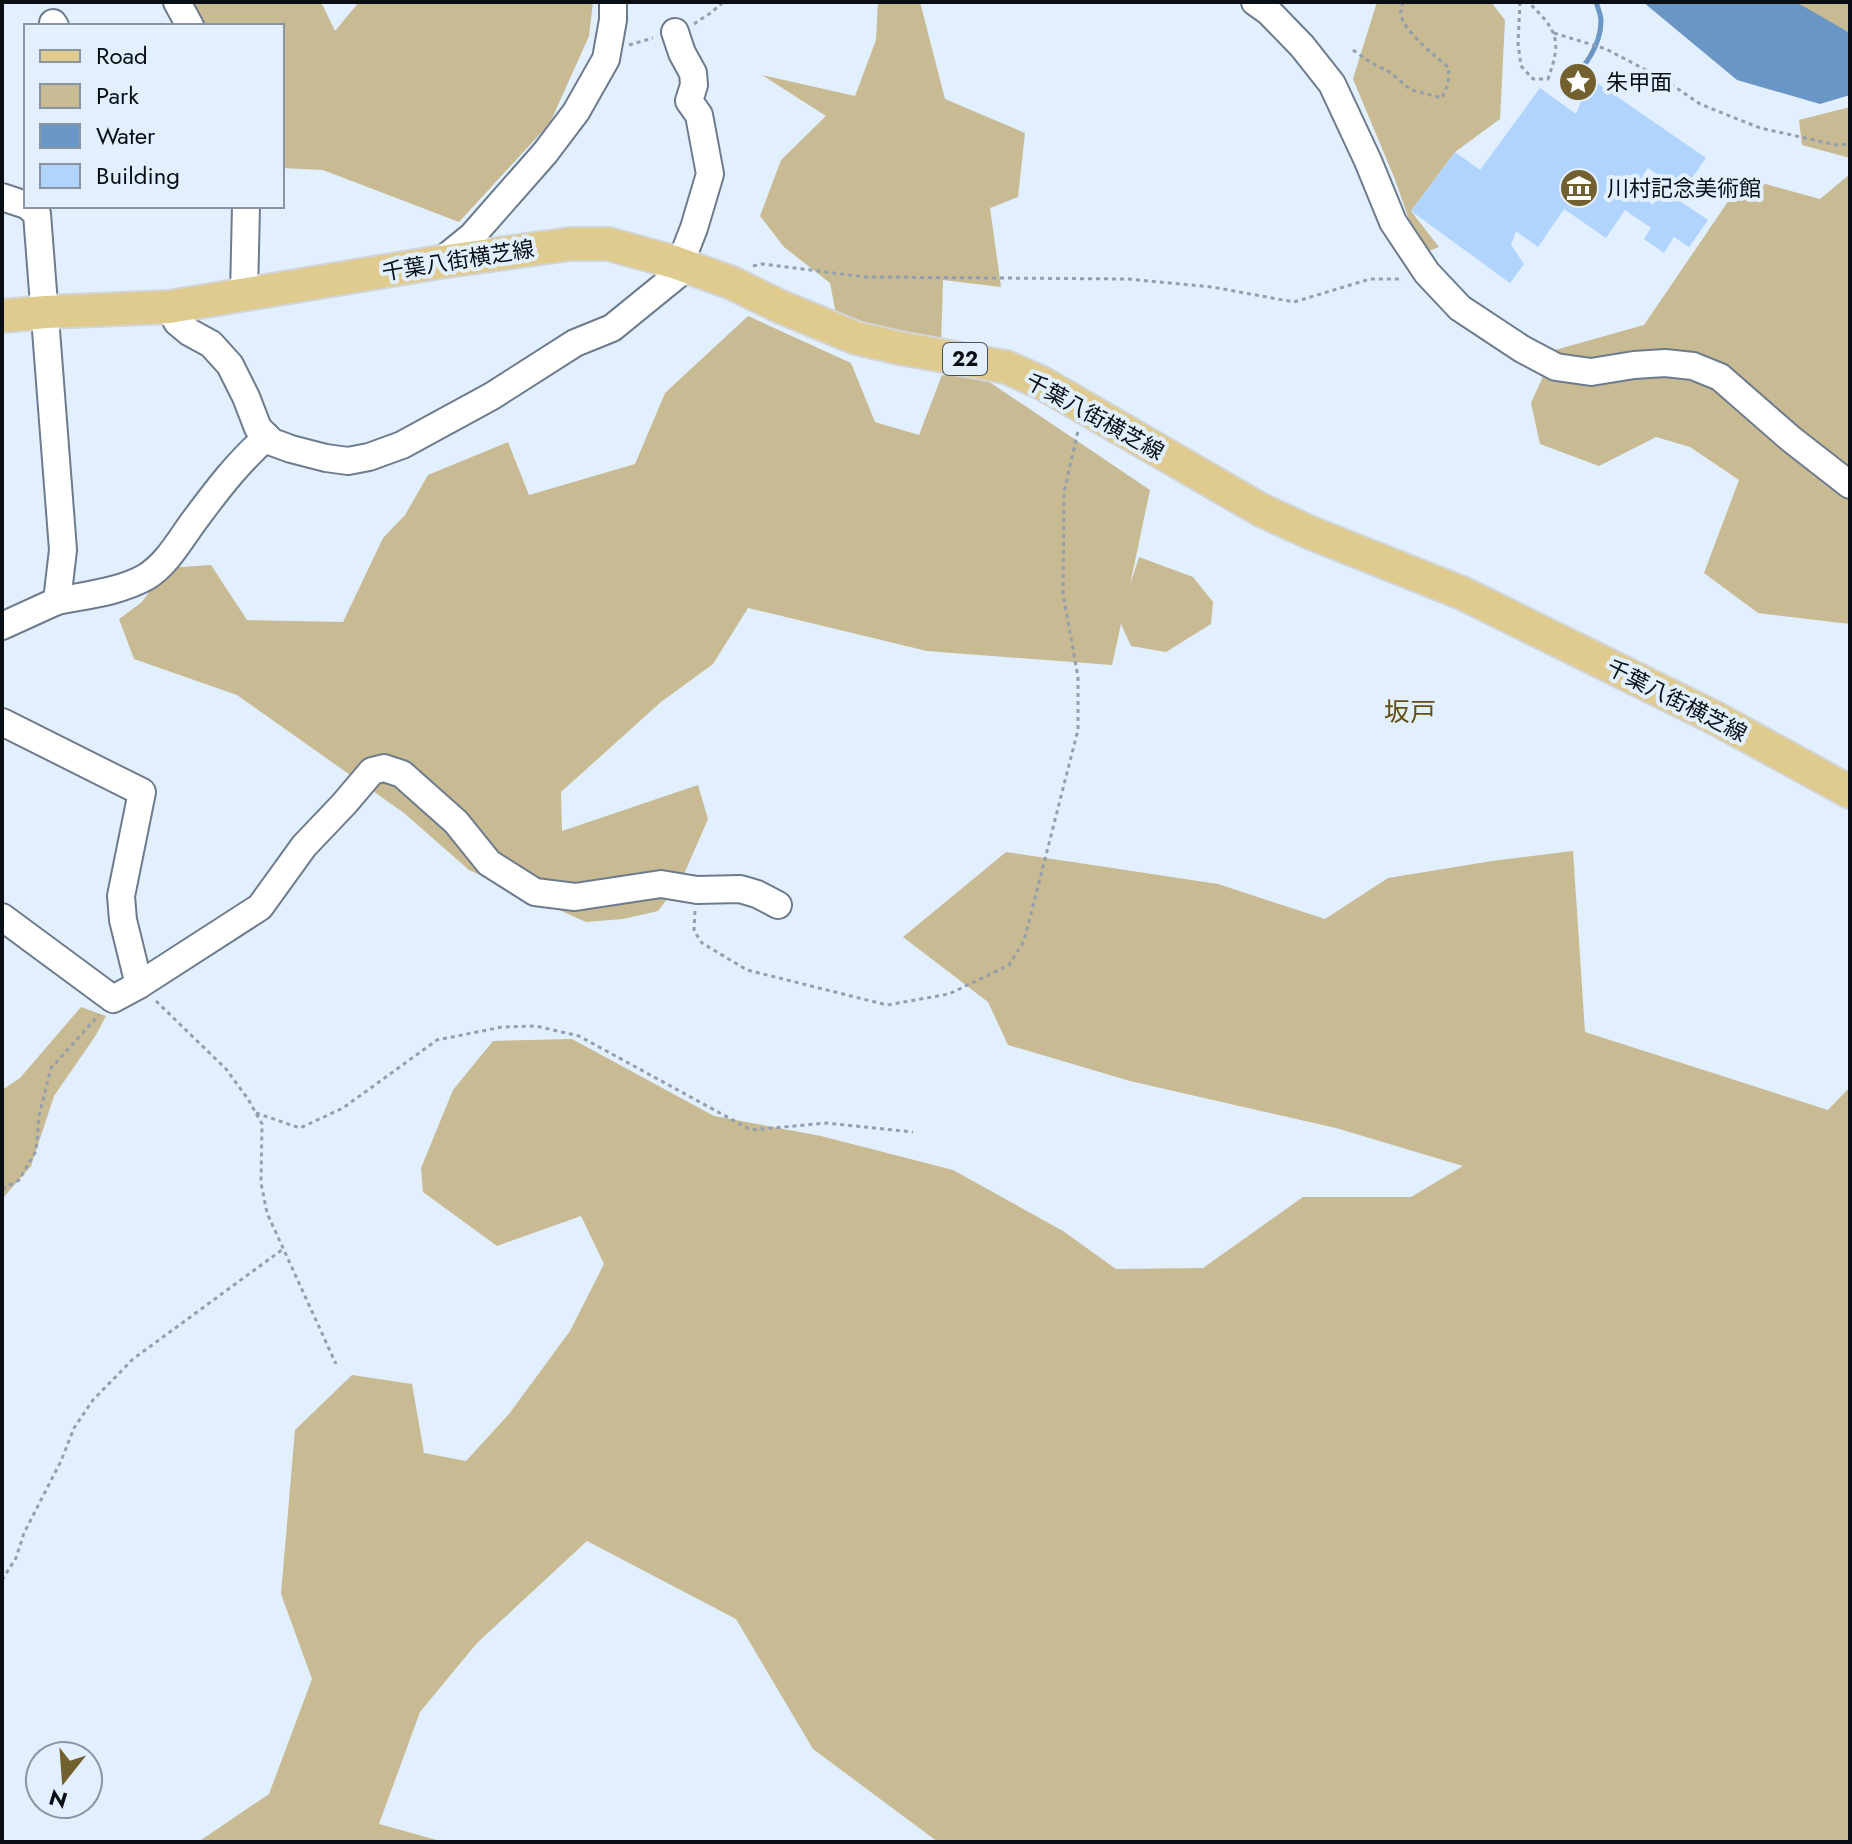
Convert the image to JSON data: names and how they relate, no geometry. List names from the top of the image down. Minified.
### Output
{"streets":{"main road":["千葉八街横芝線","22"]},"districts":["坂戸"],"places":{"place":["朱甲面"],"museum":["川村記念美術館"]},"legend":["Road","Park","Water","Building"],"north":"bottom"}
